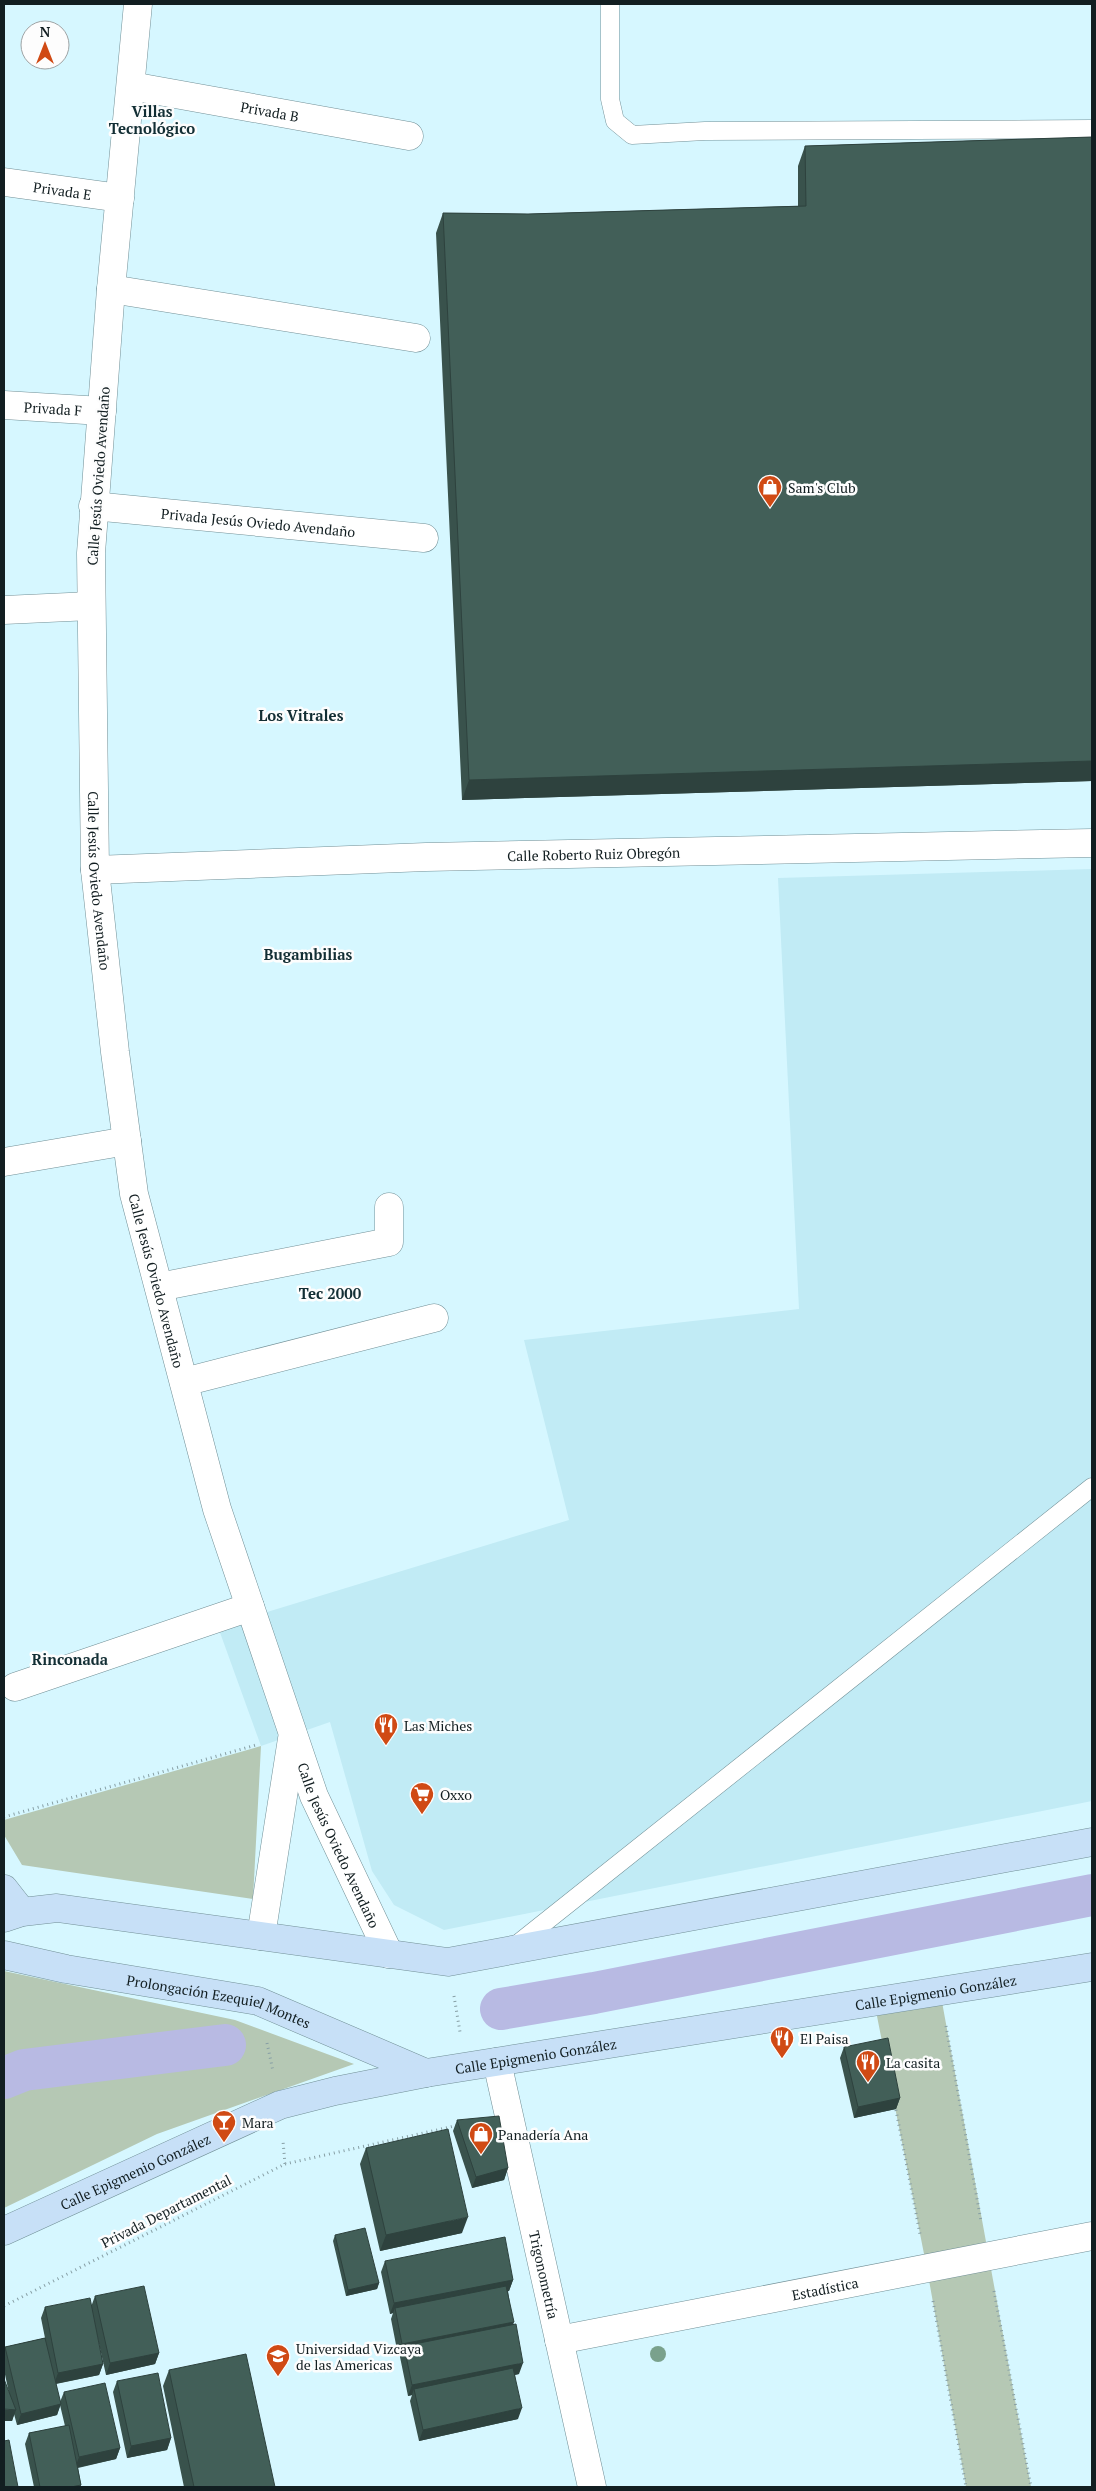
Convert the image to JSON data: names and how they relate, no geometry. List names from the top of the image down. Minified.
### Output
{"streets":{"main road":["Calle Epigmenio González","Prolongación Ezequiel Montes"],"street":["Privada B","Privada E","Privada F","Calle Jesús Oviedo Avendaño","Privada Jesús Oviedo Avendaño","Calle Roberto Ruiz Obregón","Trigonometría","Estadística"],"path":["Privada Departamental"]},"crossings":[["Privada B","Calle Jesús Oviedo Avendaño"],["Privada E","Calle Jesús Oviedo Avendaño"],["Privada F","Calle Jesús Oviedo Avendaño"],["Calle Jesús Oviedo Avendaño","Privada Jesús Oviedo Avendaño"],["Calle Jesús Oviedo Avendaño","Calle Roberto Ruiz Obregón"],["Calle Epigmenio González","Prolongación Ezequiel Montes"],["Calle Epigmenio González","Trigonometría"],["Trigonometría","Estadística"]],"districts":["Villas Tecnológico","Los Vitrales","Bugambilias","Tec 2000","Rinconada"],"places":{"shop":["Sam's Club","Panadería Ana"],"restaurant":["Las Miches","El Paisa","La casita"],"supermarket":["Oxxo"],"bar":["Mara"],"school or university":["Universidad Vizcaya de las Americas"]},"north":"top"}
